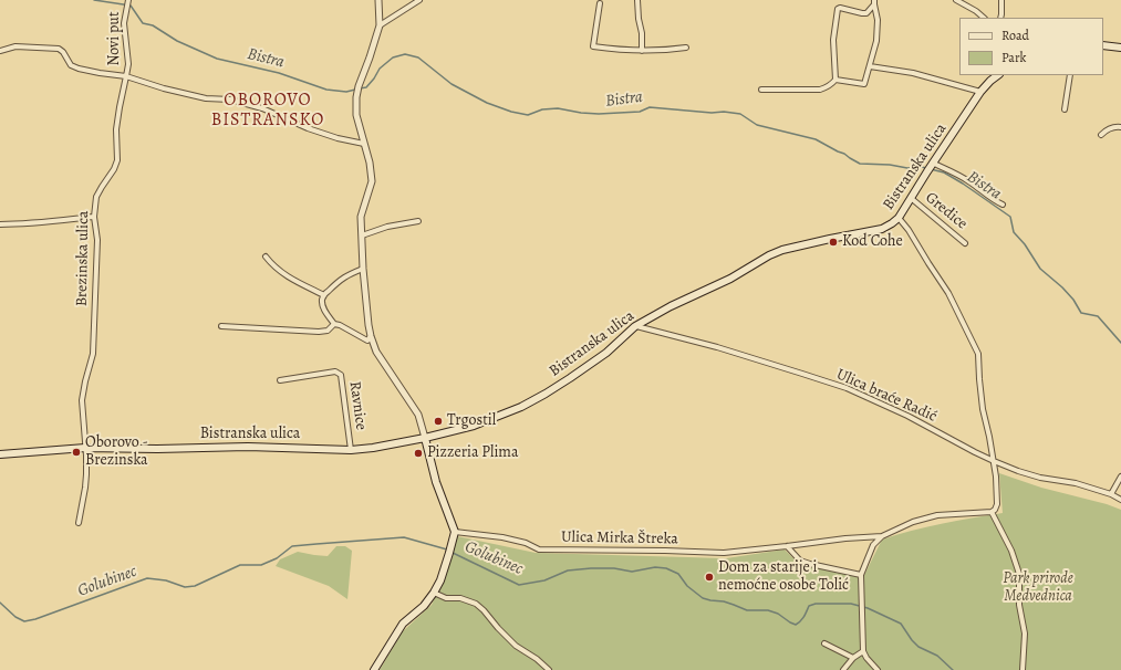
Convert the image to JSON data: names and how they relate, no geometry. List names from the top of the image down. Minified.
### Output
{"streets":{"main road":["Bistranska ulica"],"street":["Novi put","Gredice","Brezinska ulica","Ulica braće Radić","Ravnice","Ulica Mirka Štreka"]},"crossings":[["Novi put","Brezinska ulica"],["Bistranska ulica","Gredice"],["Bistranska ulica","Brezinska ulica"],["Bistranska ulica","Ulica braće Radić"],["Bistranska ulica","Ravnice"]],"districts":["OBOROVO BISTRANSKO"],"water":["Bistra","Golubinec"],"parks":["Park prirode Medvednica"],"places":["Kod Cohe","Trgostil","Oborovo - Brezinska","Pizzeria Plima","Dom za starije i nemoćne osobe Tolić"],"legend":["Road","Park"]}
